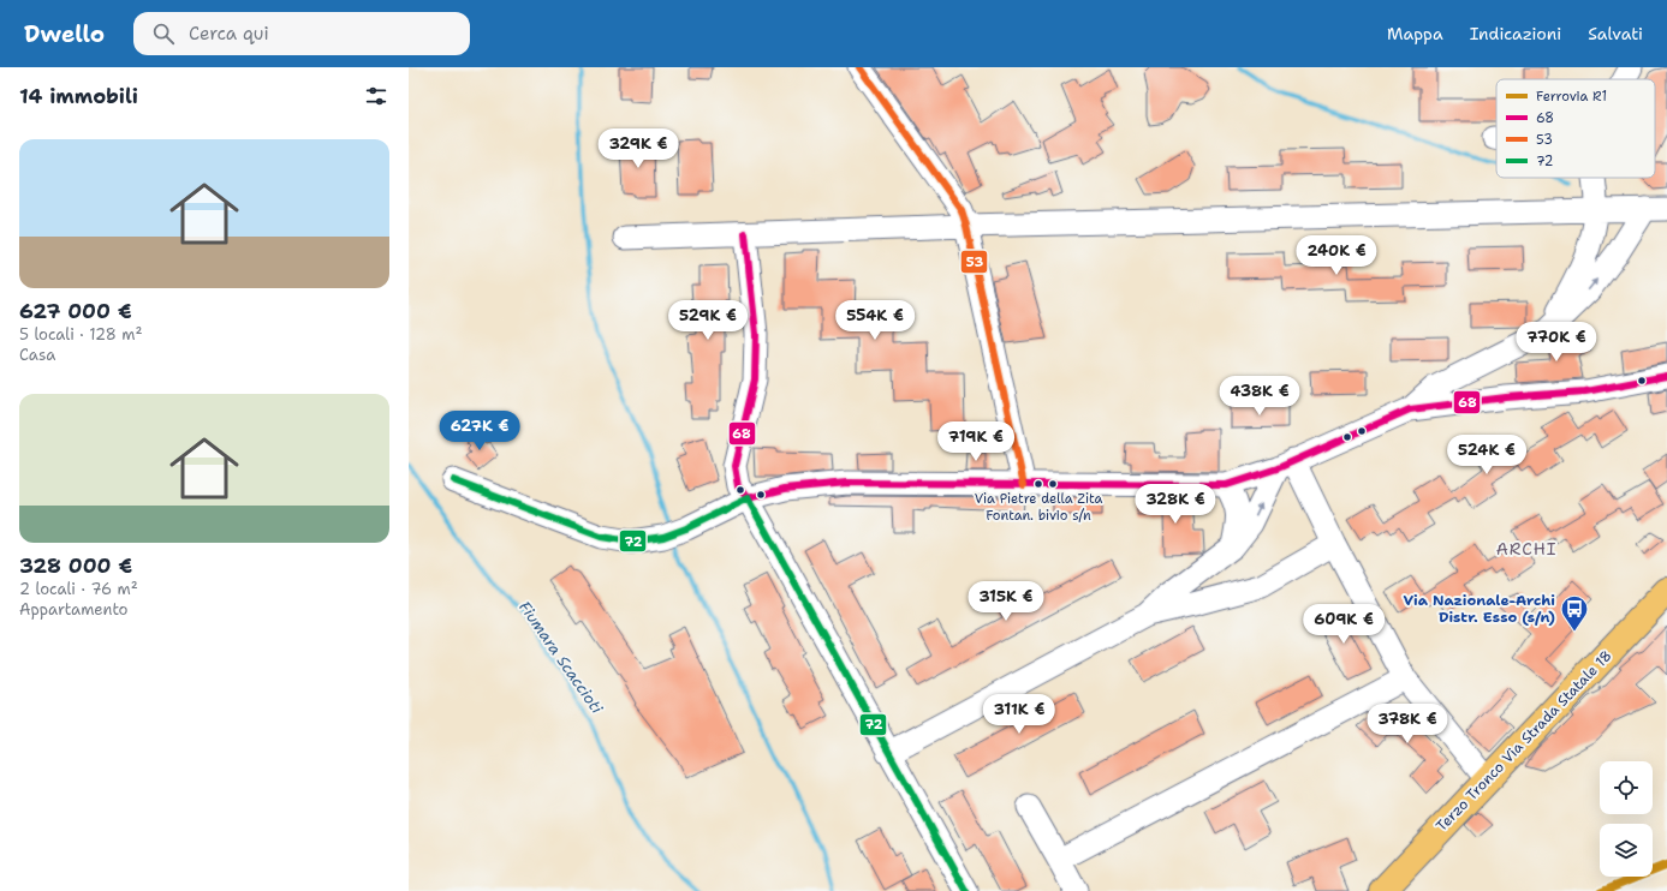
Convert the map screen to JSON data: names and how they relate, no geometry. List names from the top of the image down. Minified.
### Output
{"streets":{"main road":["Terzo Tronco Via Strada Statale 18"]},"districts":["ARCHI"],"water":["Fiumara Scaccioti"],"places":{"other":["Via Pietre della Zita Fontan. bivio s/n"],"bus stop":["Via Nazionale-Archi Distr. Esso (s/n)"]},"lines":["transit line 53","transit line 68","transit line 72","rail line R1"],"legend":["Ferrovia R1","68","53","72"],"page":{"header":"Dwello","search":"Cerca qui","nav":["Mappa","Indicazioni","Salvati"],"heading":"14 immobili","list":[{"name":"627 000 €","note":"5 locali · 128 m² · Casa"},{"name":"328 000 €","note":"2 locali · 76 m² · Appartamento"}],"price":["329K €","240K €","529K €","554K €","770K €","438K €","627K €","719K €","524K €","328K €","315K €","609K €","311K €","378K €"]}}
